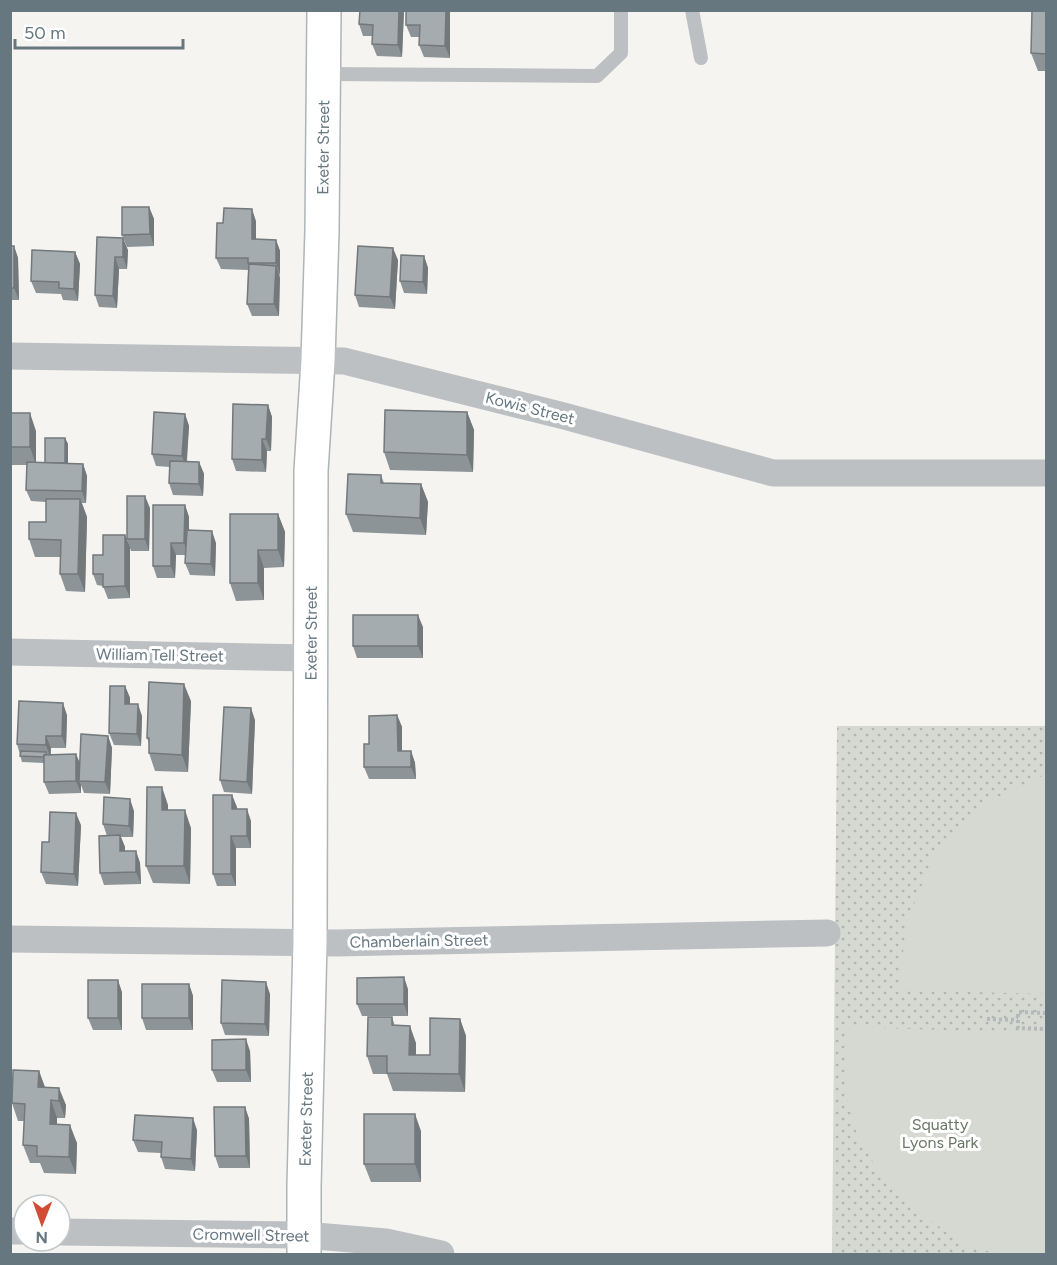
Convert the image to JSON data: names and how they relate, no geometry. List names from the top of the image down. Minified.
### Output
{"streets":{"street":["Exeter Street","Kowis Street","William Tell Street","Chamberlain Street","Cromwell Street"]},"crossings":[["Exeter Street","Kowis Street"],["Exeter Street","William Tell Street"],["Exeter Street","Chamberlain Street"],["Exeter Street","Cromwell Street"]],"parks":["Squatty Lyons Park"],"scale_bar":"50 m","north":"bottom"}
